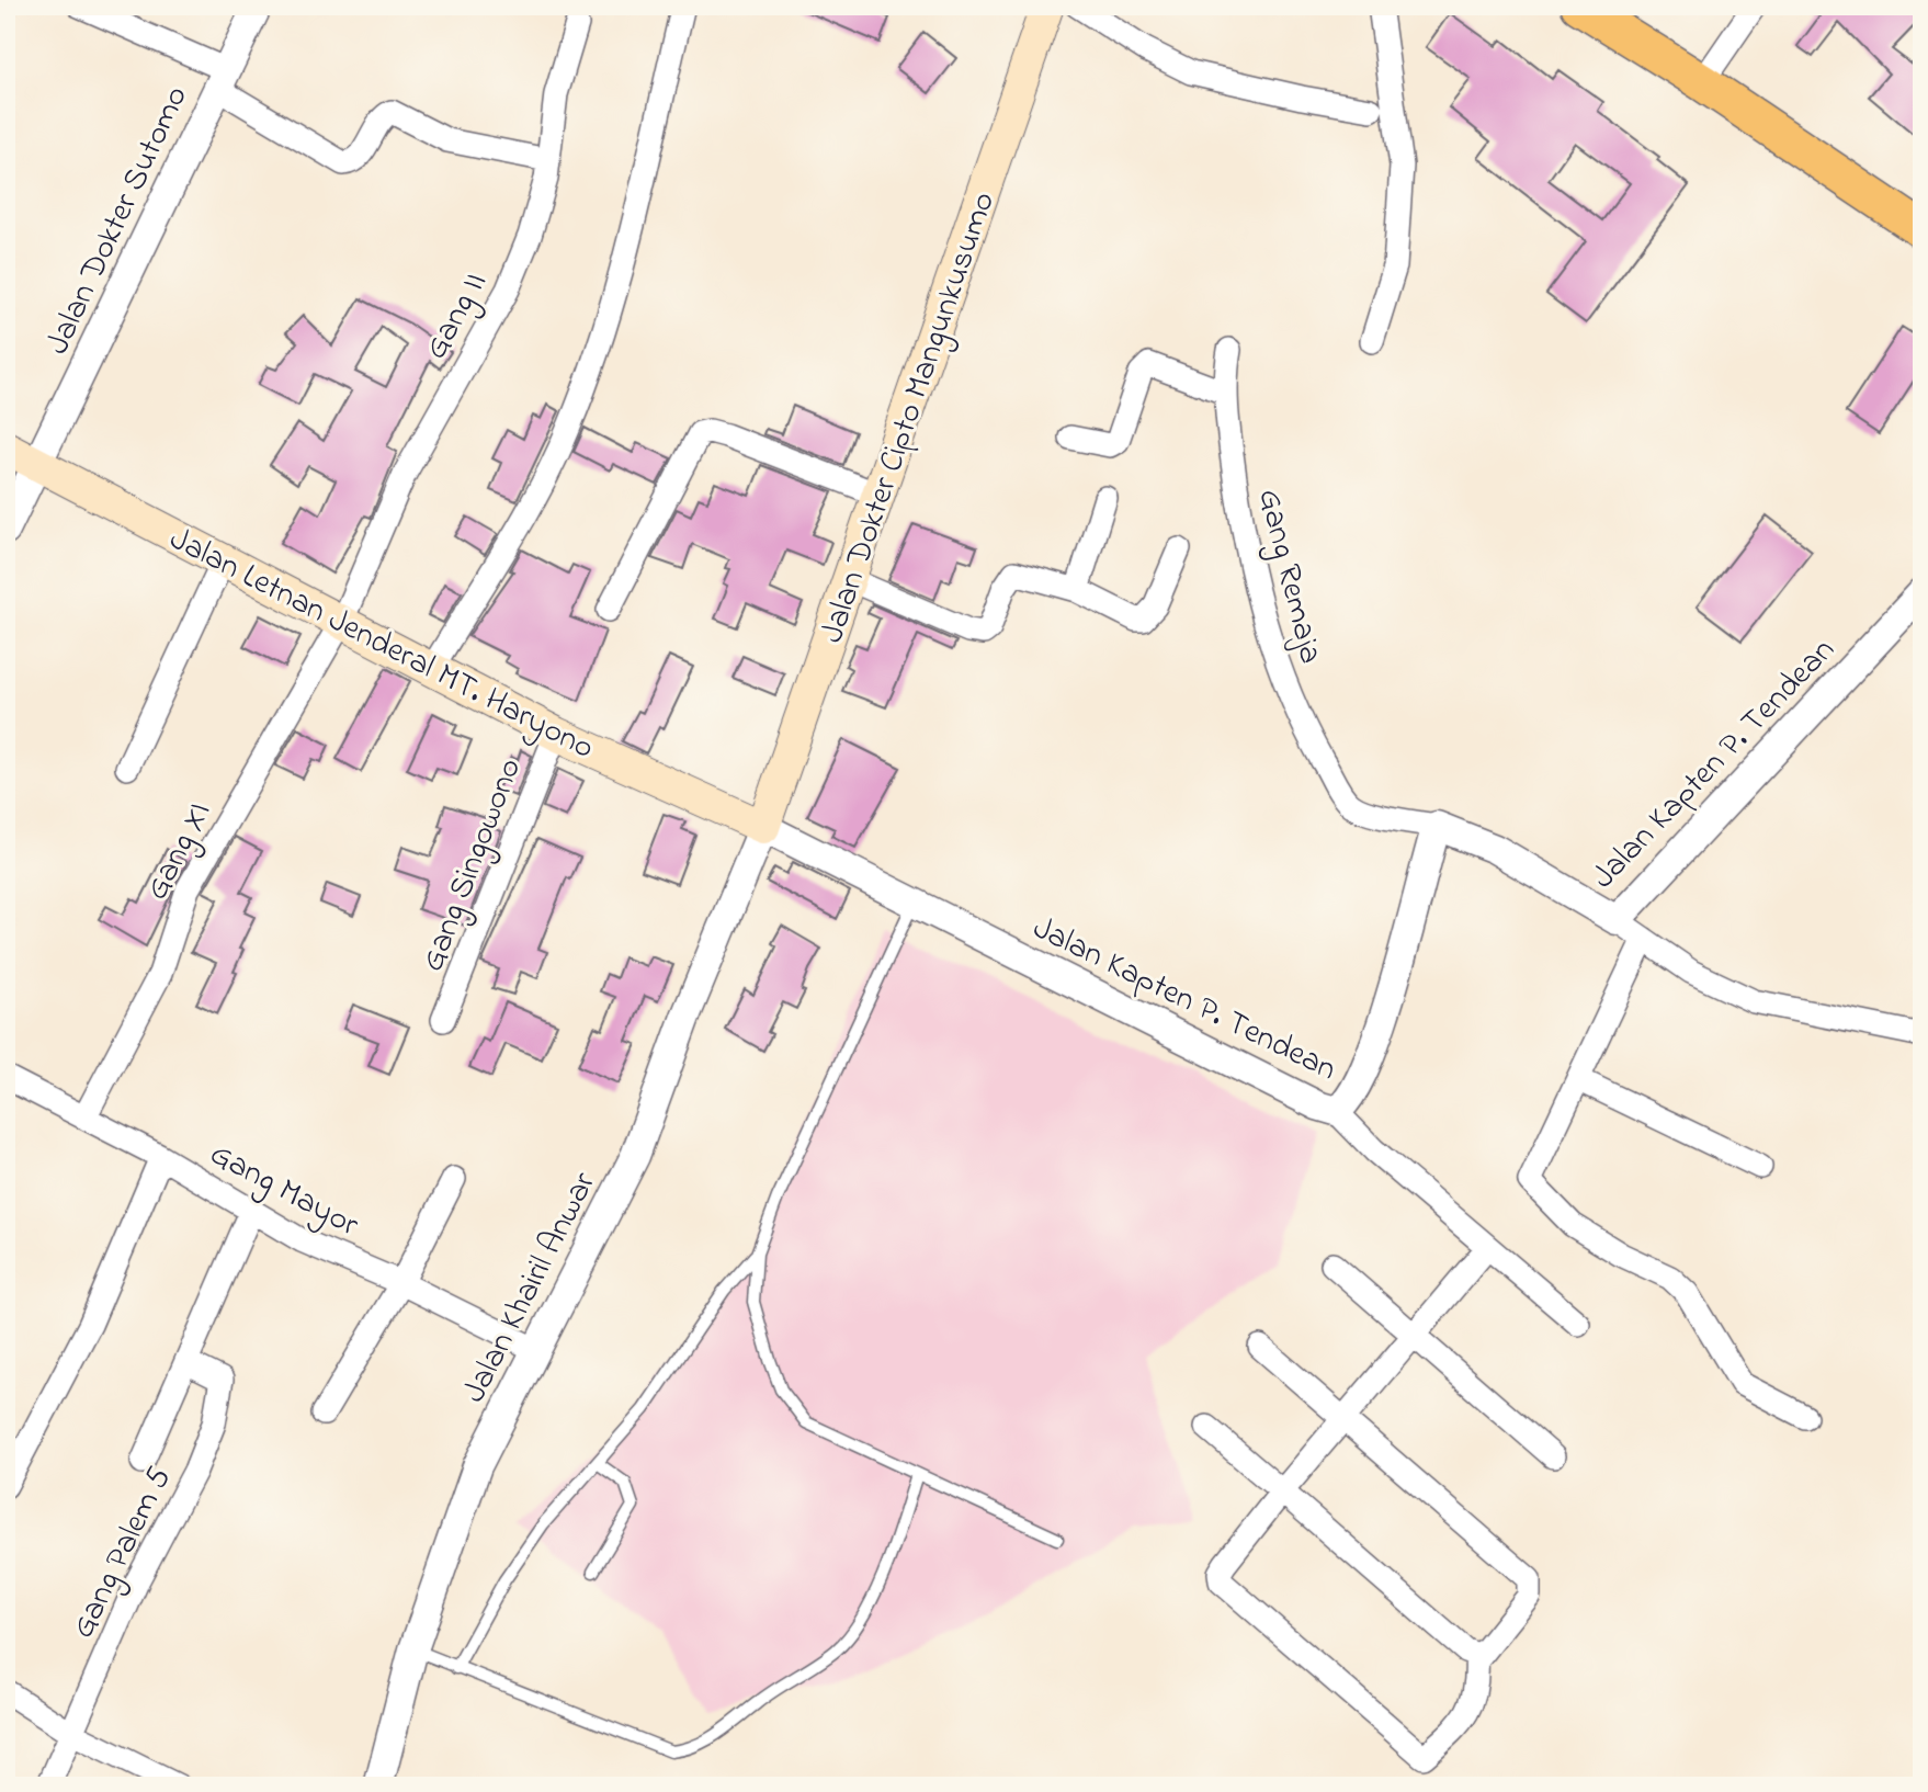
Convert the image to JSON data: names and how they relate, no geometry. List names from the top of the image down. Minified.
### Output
{"streets":{"main road":["Jalan Dokter Cipto Mangunkusumo","Jalan Letnan Jenderal MT. Haryono"],"street":["Jalan Dokter Sutomo","Gang II","Gang Remaja","Jalan Kapten P. Tendean","Gang XI","Gang Singowono","Gang Mayor","Jalan Khairil Anwar","Gang Palem 5"]},"crossings":[["Jalan Dokter Sutomo","Jalan Letnan Jenderal MT. Haryono"],["Gang II","Jalan Letnan Jenderal MT. Haryono"],["Gang II","Gang XI"],["Jalan Dokter Cipto Mangunkusumo","Jalan Letnan Jenderal MT. Haryono"],["Jalan Dokter Cipto Mangunkusumo","Jalan Kapten P. Tendean"],["Jalan Dokter Cipto Mangunkusumo","Jalan Khairil Anwar"],["Gang Remaja","Jalan Kapten P. Tendean"],["Jalan Letnan Jenderal MT. Haryono","Jalan Kapten P. Tendean"],["Jalan Letnan Jenderal MT. Haryono","Gang XI"],["Jalan Letnan Jenderal MT. Haryono","Gang Singowono"],["Jalan Letnan Jenderal MT. Haryono","Jalan Khairil Anwar"],["Jalan Kapten P. Tendean","Jalan Khairil Anwar"],["Gang XI","Gang Mayor"],["Gang Mayor","Jalan Khairil Anwar"]]}
